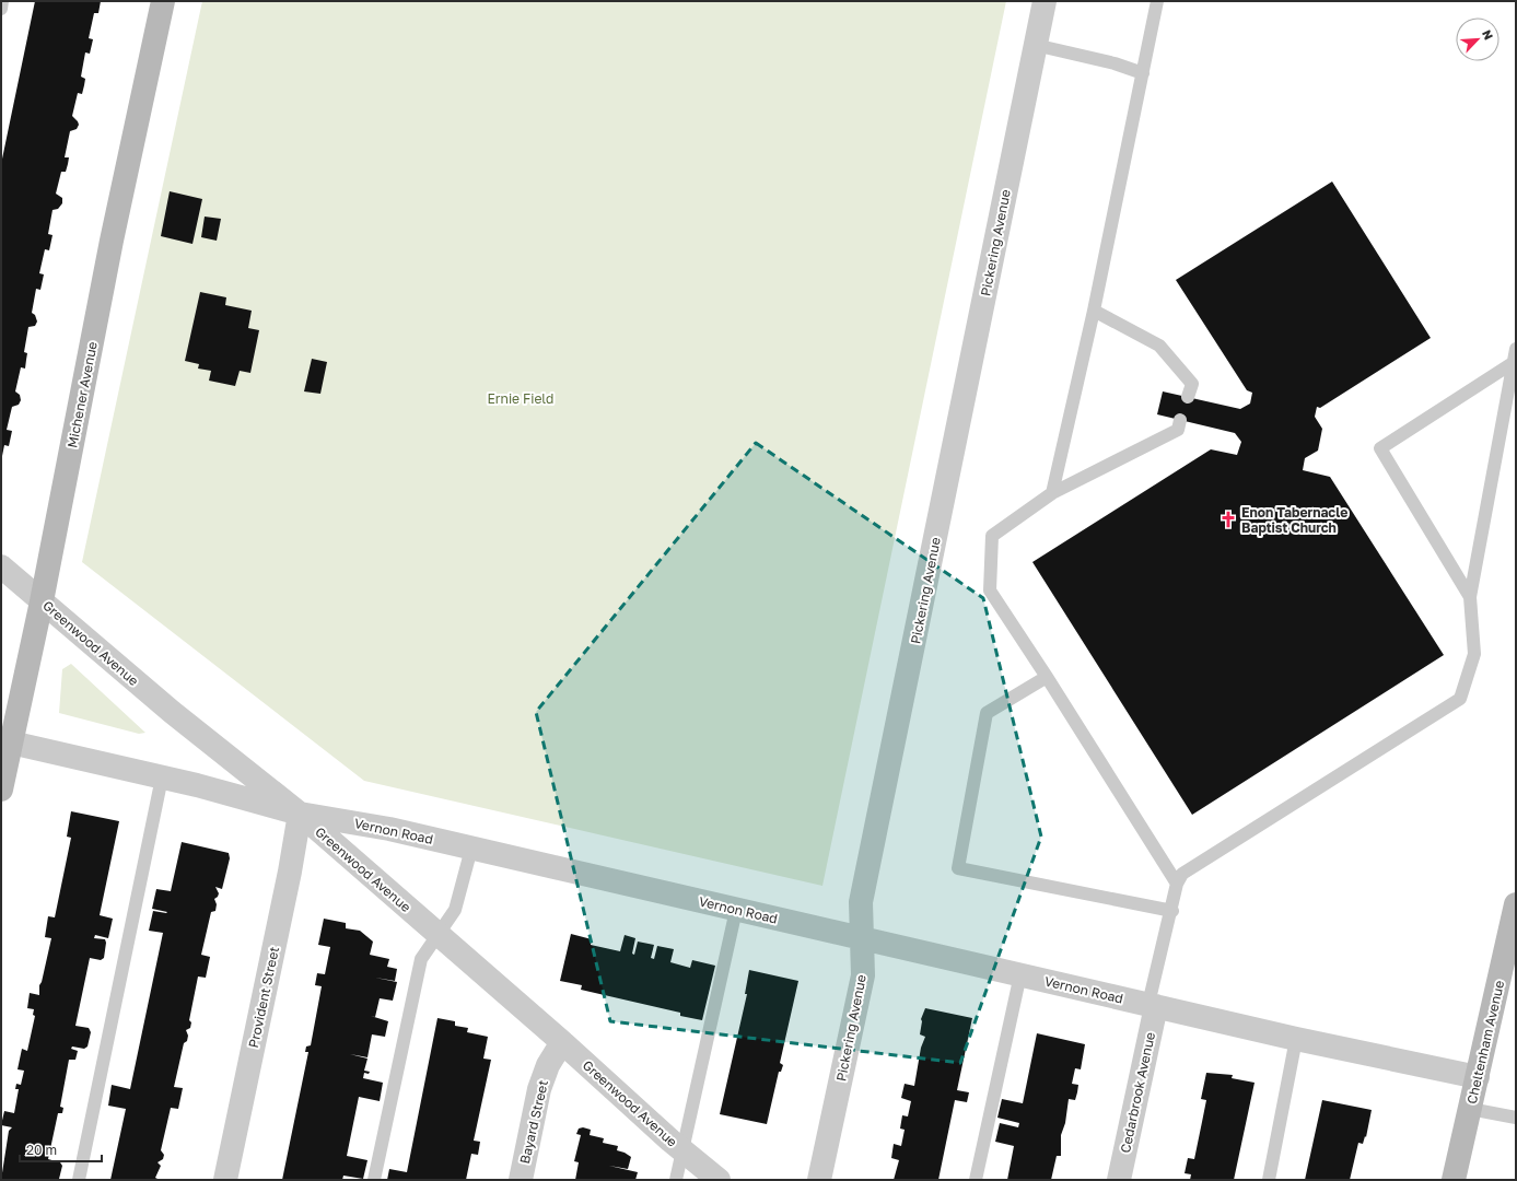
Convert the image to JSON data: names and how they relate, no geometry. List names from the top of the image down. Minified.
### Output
{"streets":{"street":["Pickering Avenue","Michener Avenue","Greenwood Avenue","Vernon Road","Provident Street","Cheltenham Avenue","Cedarbrook Avenue","Bayard Street"]},"crossings":[["Pickering Avenue","Vernon Road"],["Michener Avenue","Greenwood Avenue"],["Michener Avenue","Vernon Road"],["Greenwood Avenue","Vernon Road"],["Greenwood Avenue","Provident Street"],["Greenwood Avenue","Bayard Street"],["Vernon Road","Provident Street"],["Vernon Road","Cheltenham Avenue"],["Vernon Road","Cedarbrook Avenue"]],"parks":["Ernie Field"],"places":{"church":["Enon Tabernacle Baptist Church"]},"scale_bar":"20 m","north":"top right"}
